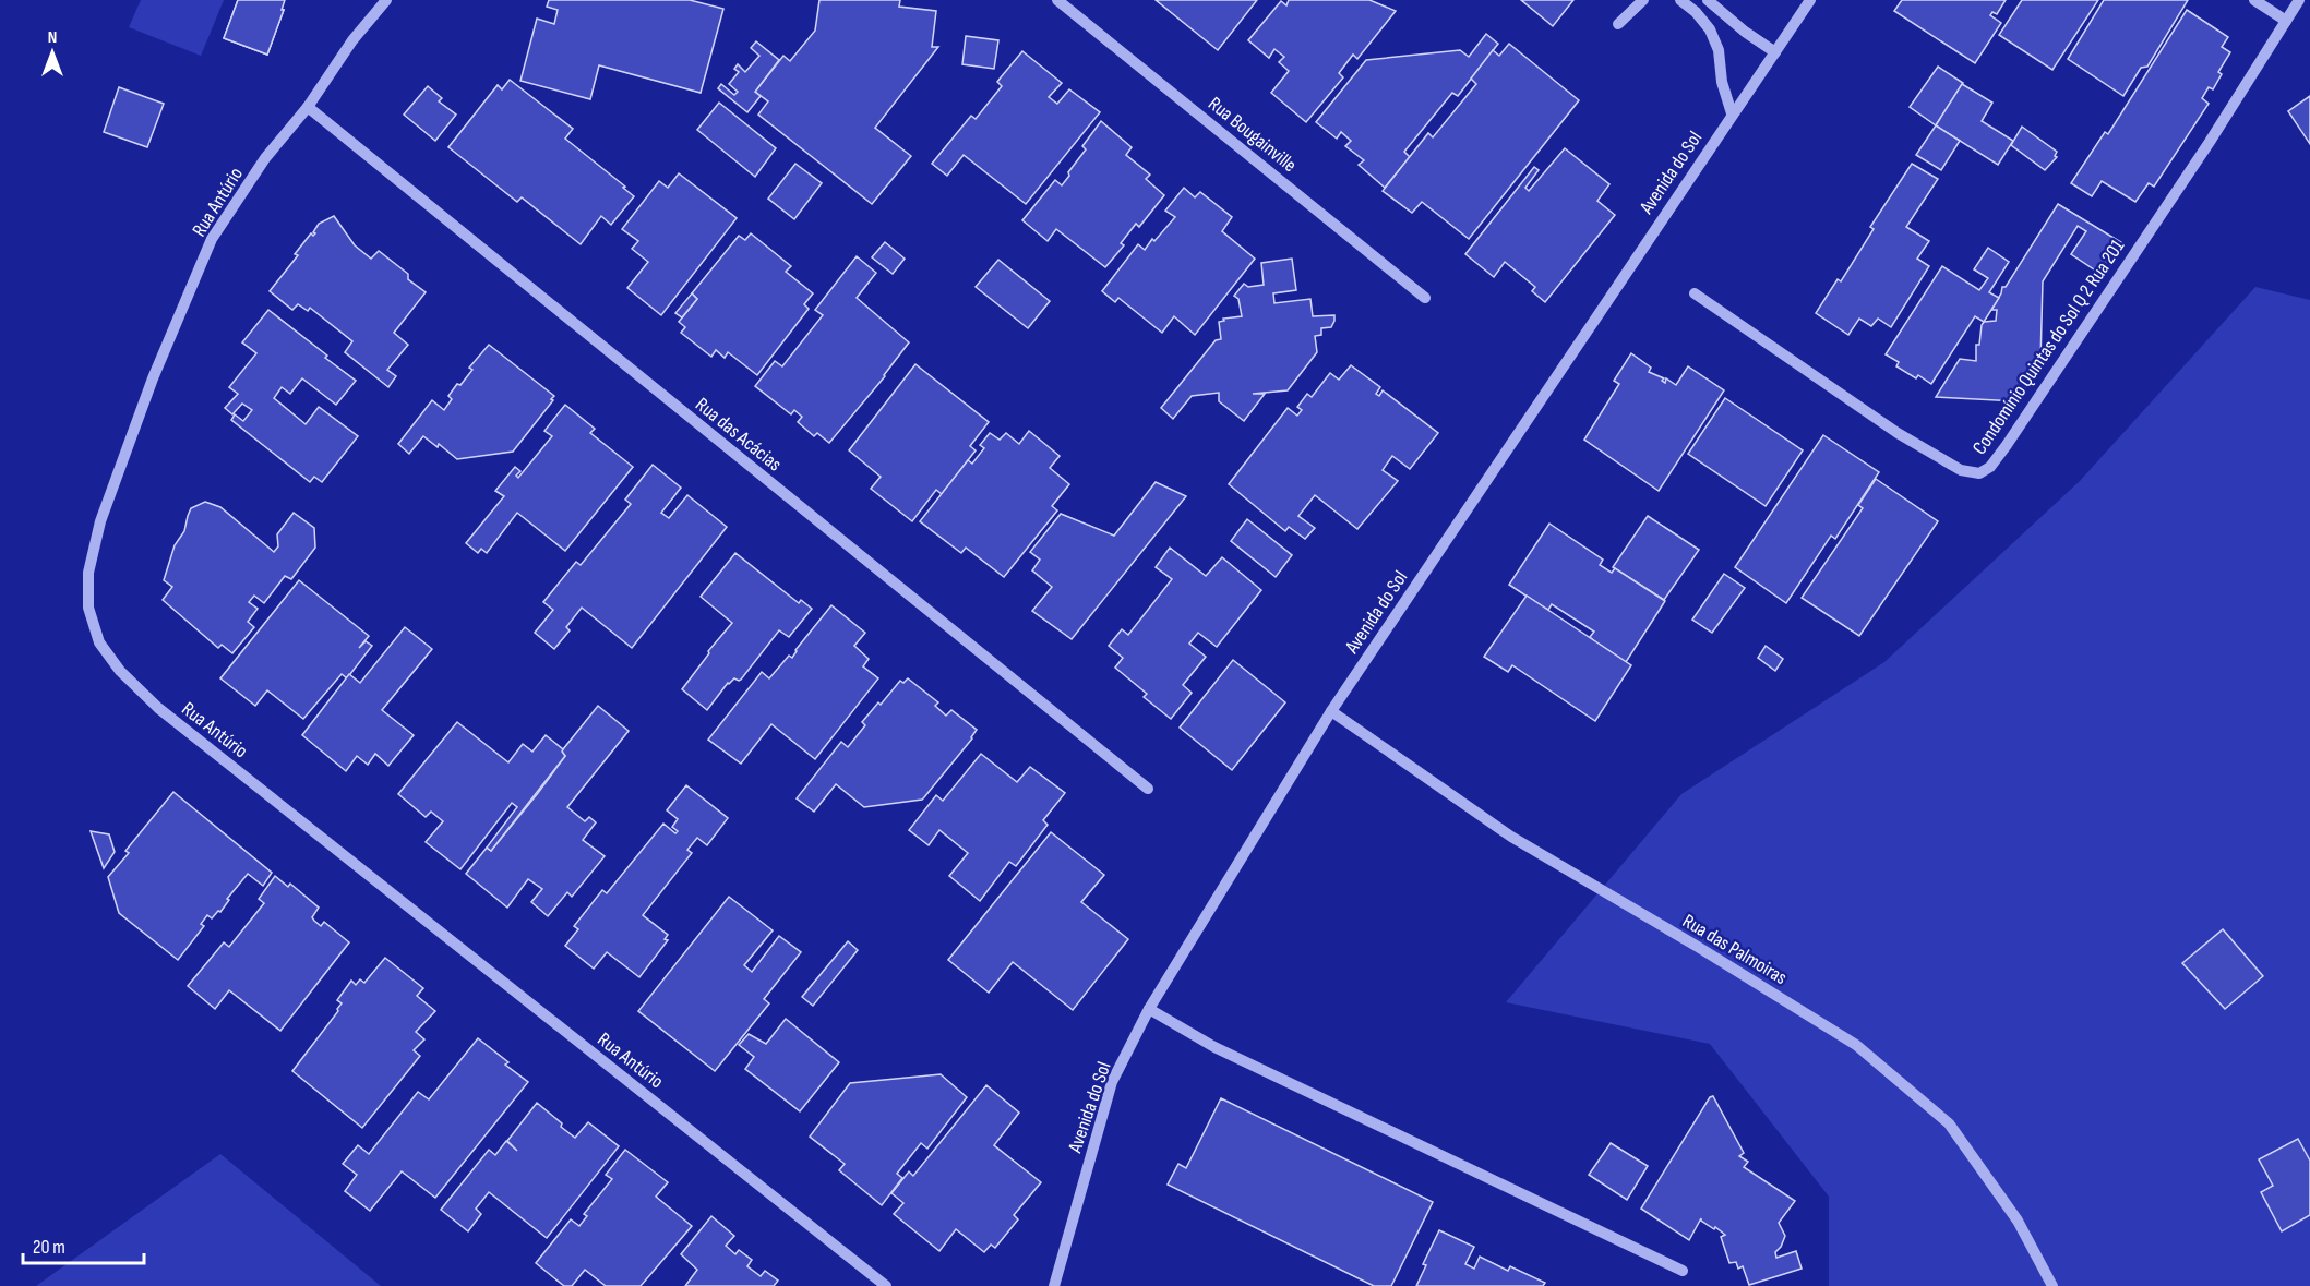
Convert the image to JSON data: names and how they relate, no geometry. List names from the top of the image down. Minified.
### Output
{"streets":{"street":["Rua Bougainville","Avenida do Sol","Rua Antúrio","Condomínio Quintas do Sol Q 2 Rua 201","Rua das Acácias","Rua das Palmoiras"]},"crossings":[["Avenida do Sol","Rua das Palmoiras"],["Rua Antúrio","Rua das Acácias"]],"scale_bar":"20 m","north":"top"}
